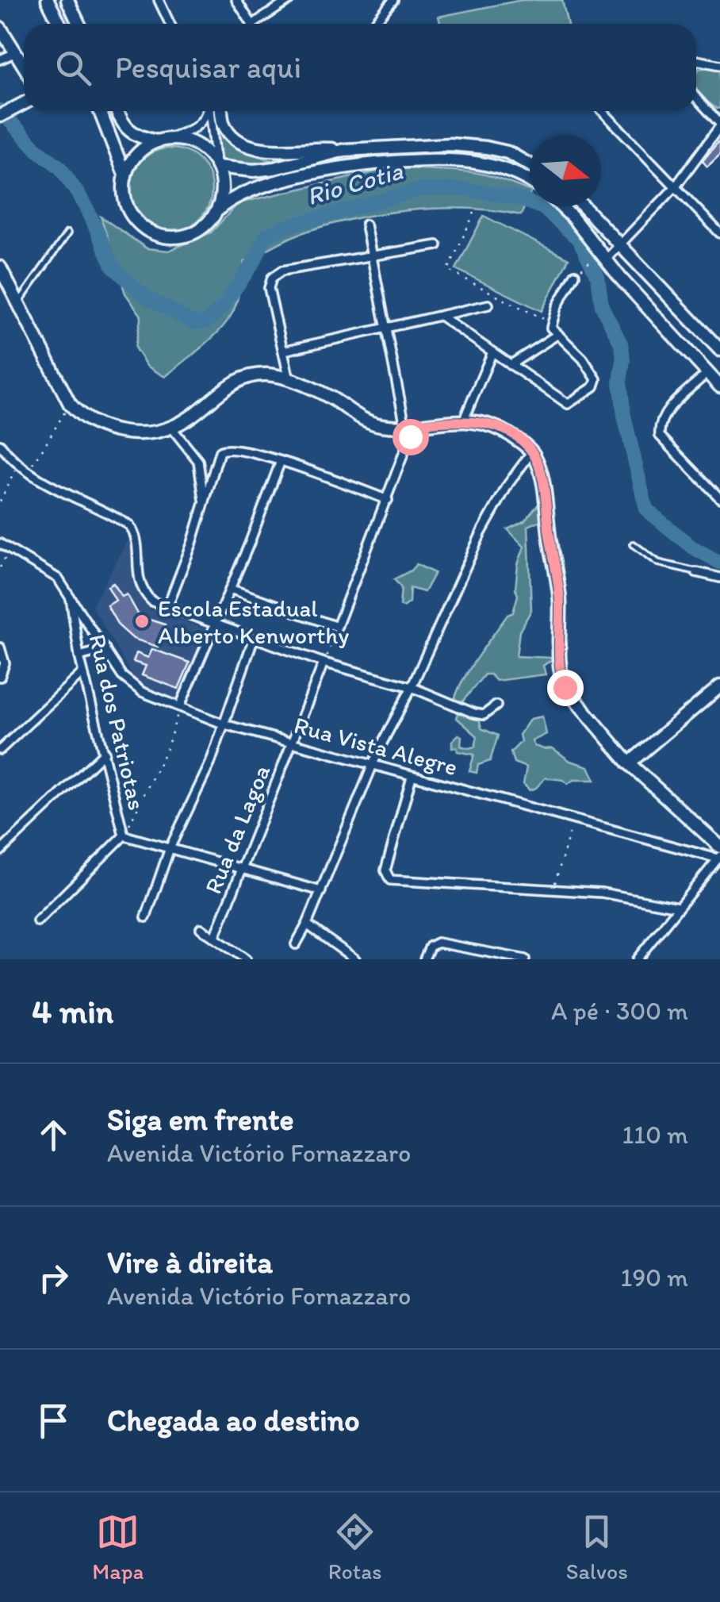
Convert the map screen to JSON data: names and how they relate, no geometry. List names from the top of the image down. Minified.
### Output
{"streets":{"street":["Rua dos Patriotas","Rua Vista Alegre","Rua da Lagoa"]},"crossings":[["Rua dos Patriotas","Rua Vista Alegre"],["Rua dos Patriotas","Rua da Lagoa"],["Rua Vista Alegre","Rua da Lagoa"]],"water":["Rio Cotia"],"places":["Escola Estadual Alberto Kenworthy"],"north":"right","page":{"search":"Pesquisar aqui","heading":["4 min","A pé · 300 m"],"list":[["Siga em frente","Avenida Victório Fornazzaro","110 m"],["Vire à direita","Avenida Victório Fornazzaro","190 m"],"Chegada ao destino"],"nav":["Mapa","Rotas","Salvos"]}}
